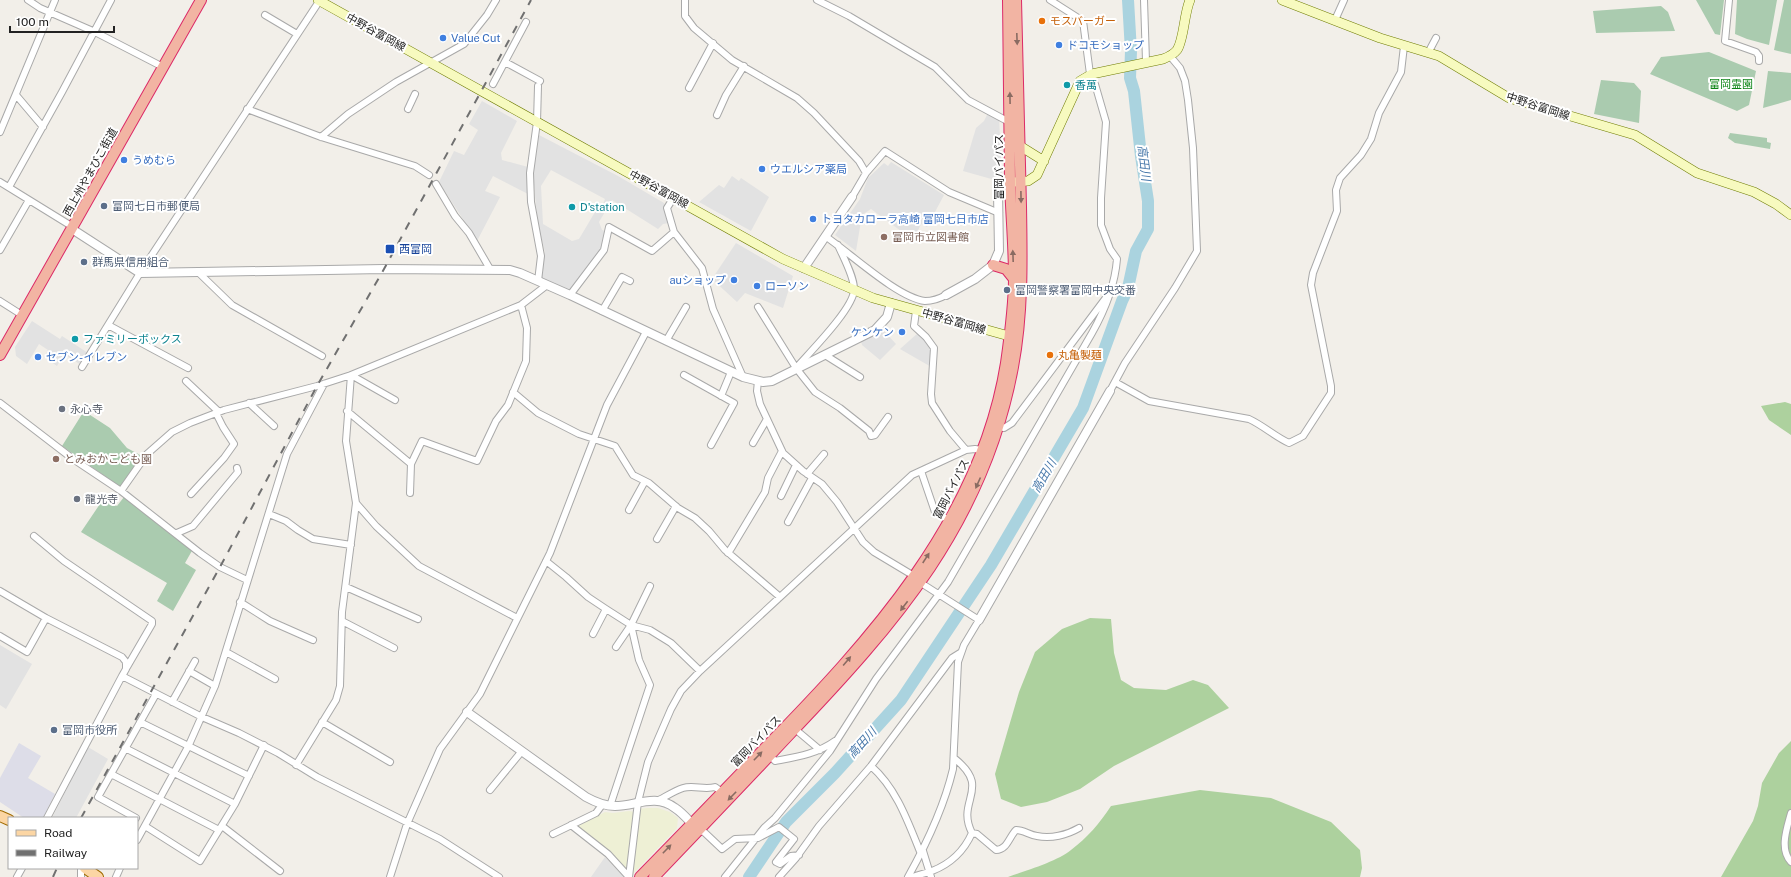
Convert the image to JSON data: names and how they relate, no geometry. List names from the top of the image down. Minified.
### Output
{"streets":{"highway":["富岡バイパス","西上州やまびこ街道"],"main road":["中野谷富岡線"]},"crossings":[["中野谷富岡線","富岡バイパス"]],"water":["高田川"],"parks":["富岡霊園"],"places":{"other":["モスバーガー","Value Cut","ドコモショップ","香萬","うめむら","ウエルシア薬局","富岡七日市郵便局","D'station","トヨタカローラ高崎 富岡七日市店","富岡市立図書館","群馬県信用組合","auショップ","ローソン","富岡警察署富岡中央交番","ケンケン","ファミリーボックス","丸亀製麺","セブン-イレブン","永心寺","とみおかこども園","龍光寺","富岡市役所"],"transit":["西富岡"]},"legend":["Road","Railway"],"scale_bar":"100 m"}
